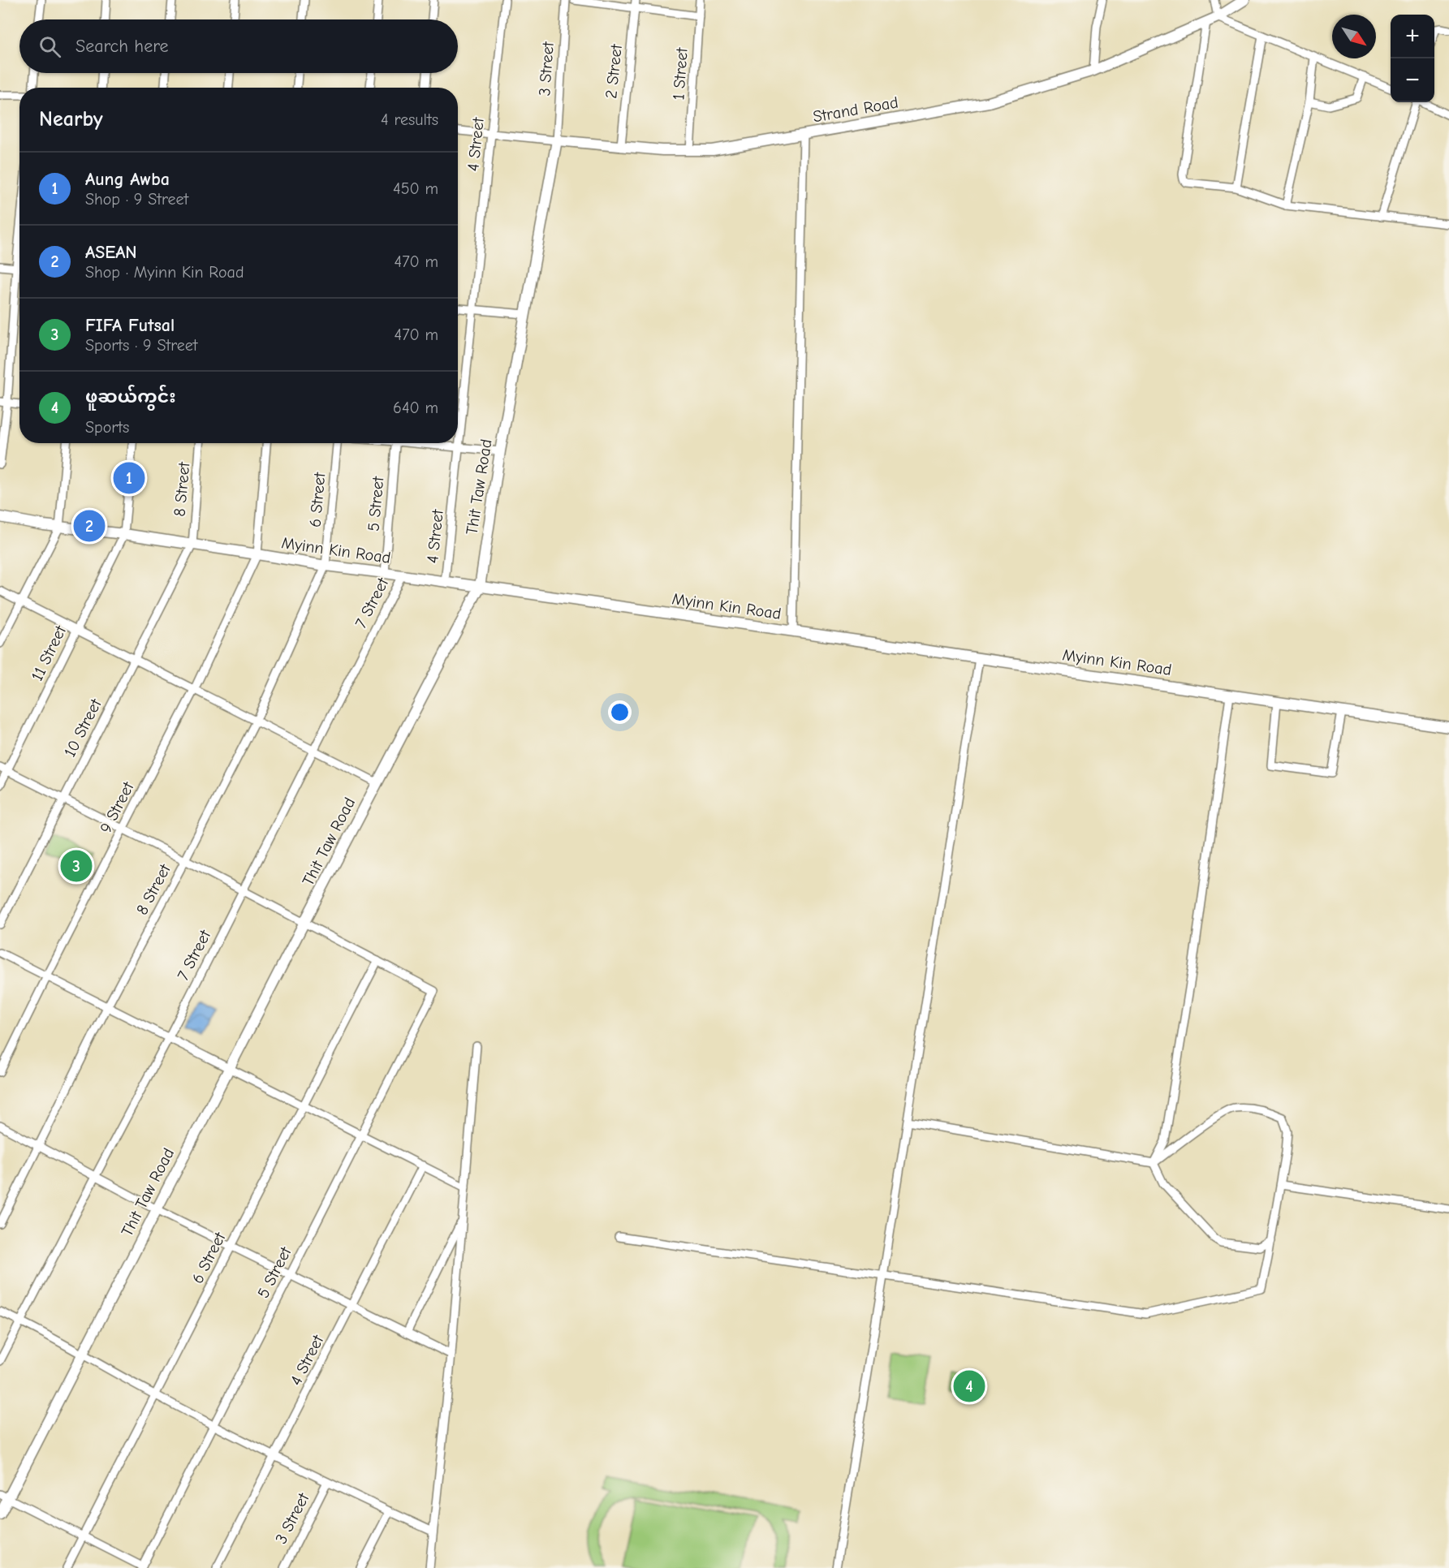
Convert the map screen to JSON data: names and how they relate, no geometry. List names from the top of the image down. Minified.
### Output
{"streets":{"street":["3 Street","2 Street","1 Street","Strand Road","4 Street","Thit Taw Road","8 Street","6 Street","5 Street","Myinn Kin Road","7 Street","11 Street","10 Street","9 Street"]},"crossings":[["3 Street","Strand Road"],["3 Street","Thit Taw Road"],["2 Street","Strand Road"],["1 Street","Strand Road"],["Strand Road","4 Street"],["Strand Road","Thit Taw Road"],["4 Street","Myinn Kin Road"],["Thit Taw Road","Myinn Kin Road"],["8 Street","6 Street"],["8 Street","Myinn Kin Road"],["8 Street","10 Street"],["6 Street","5 Street"],["6 Street","Myinn Kin Road"],["5 Street","Myinn Kin Road"],["5 Street","7 Street"],["Myinn Kin Road","7 Street"],["Myinn Kin Road","11 Street"],["Myinn Kin Road","10 Street"],["Myinn Kin Road","9 Street"]],"north":"bottom right","page":{"map_buttons":["+","−"],"search":"Search here","heading":["Nearby","4 results"],"list":[{"mark":"1","name":"Aung Awba","note":"Shop · 9 Street","value":"450 m"},{"mark":"2","name":"ASEAN","note":"Shop · Myinn Kin Road","value":"470 m"},{"mark":"3","name":"FIFA Futsal","note":"Sports · 9 Street","value":"470 m"},{"mark":"4","name":"ဖူဆယ်ကွင်း","note":"Sports","value":"640 m"}],"pins":["1","2","3","4"]}}
